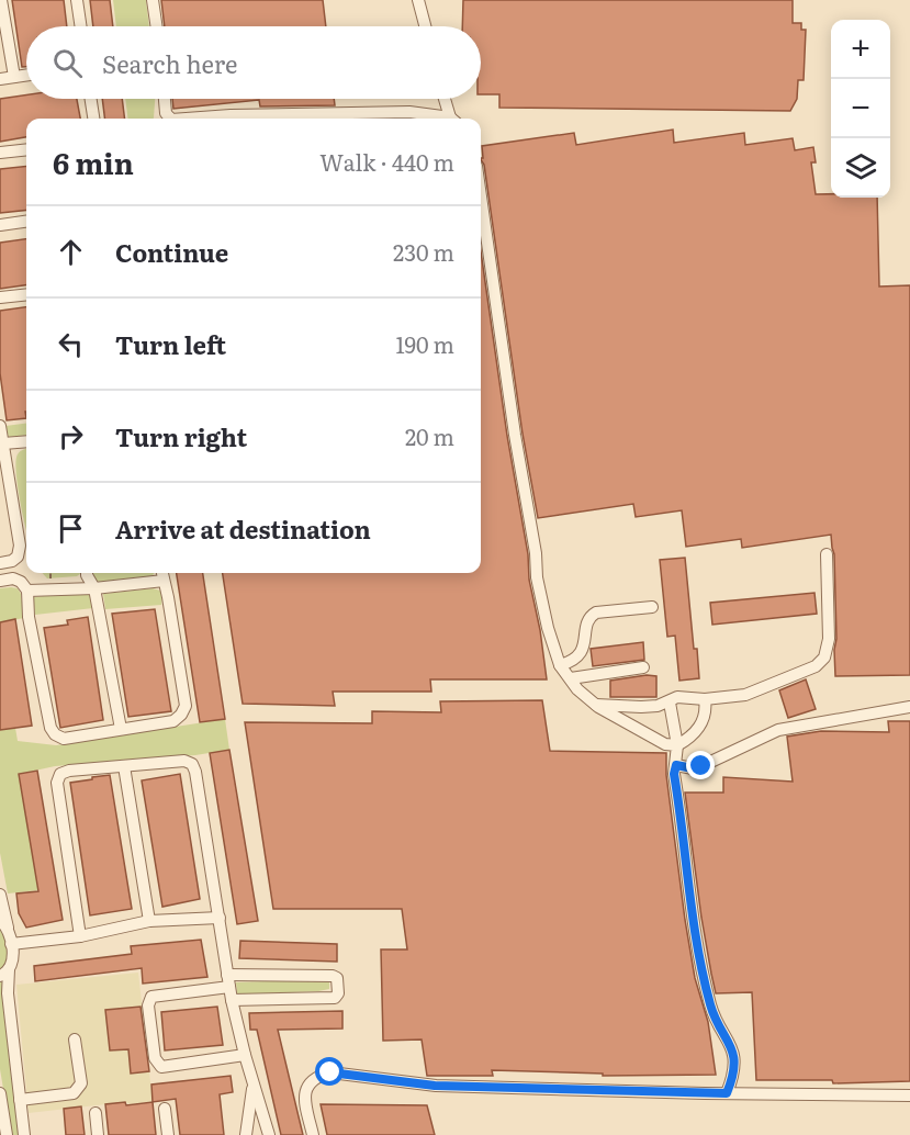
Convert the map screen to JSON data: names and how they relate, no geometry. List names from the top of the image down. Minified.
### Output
{"page":{"map_buttons":["+","−"],"search":"Search here","heading":["6 min","Walk · 440 m"],"list":[["Continue","230 m"],["Turn left","190 m"],["Turn right","20 m"],"Arrive at destination"]}}
